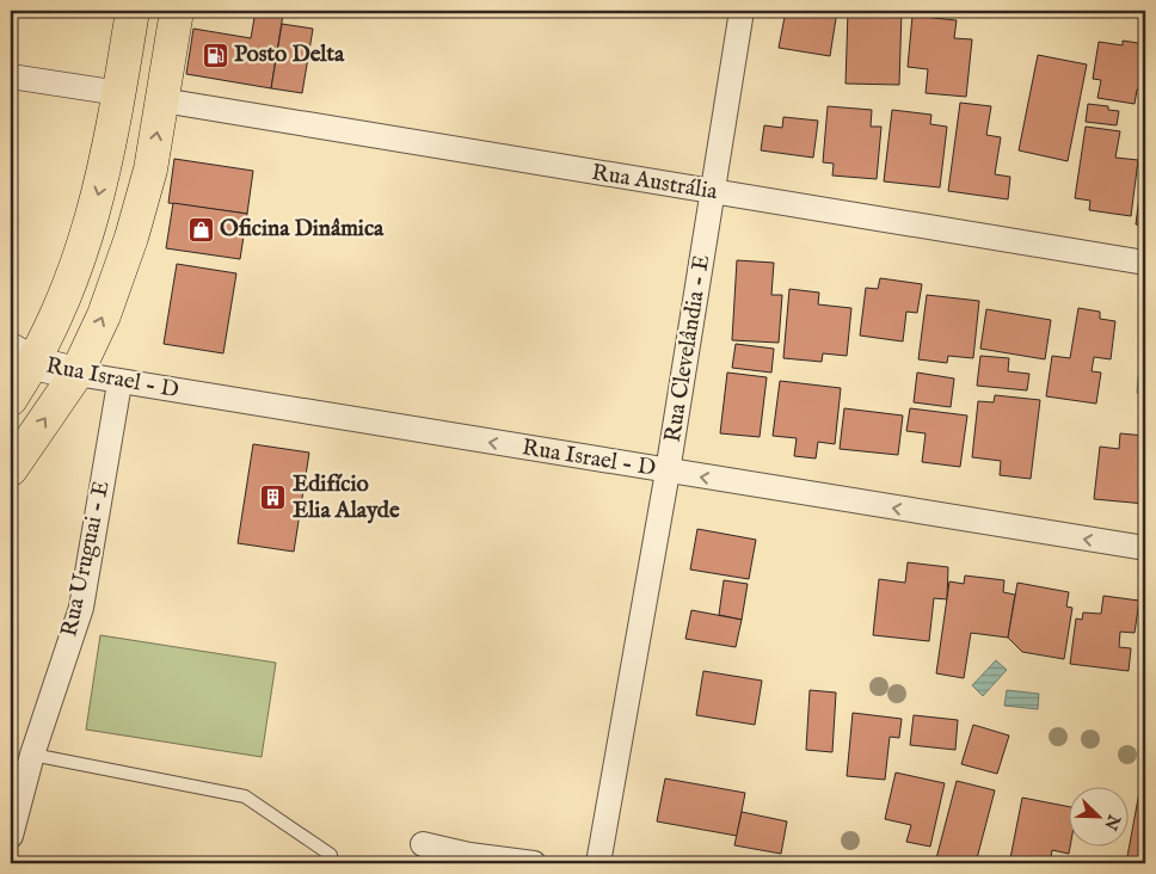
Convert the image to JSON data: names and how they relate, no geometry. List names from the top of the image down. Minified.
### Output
{"streets":{"street":["Rua Austrália","Rua Clevelândia - E","Rua Israel - D","Rua Uruguai - E"]},"crossings":[["Rua Austrália","Rua Clevelândia - E"],["Rua Clevelândia - E","Rua Israel - D"],["Rua Israel - D","Rua Uruguai - E"]],"one_way":["Rua Israel - D"],"places":{"fuel station":["Posto Delta"],"shop":["Oficina Dinâmica"],"building":["Edifício Elia Alayde"]},"north":"bottom right"}
